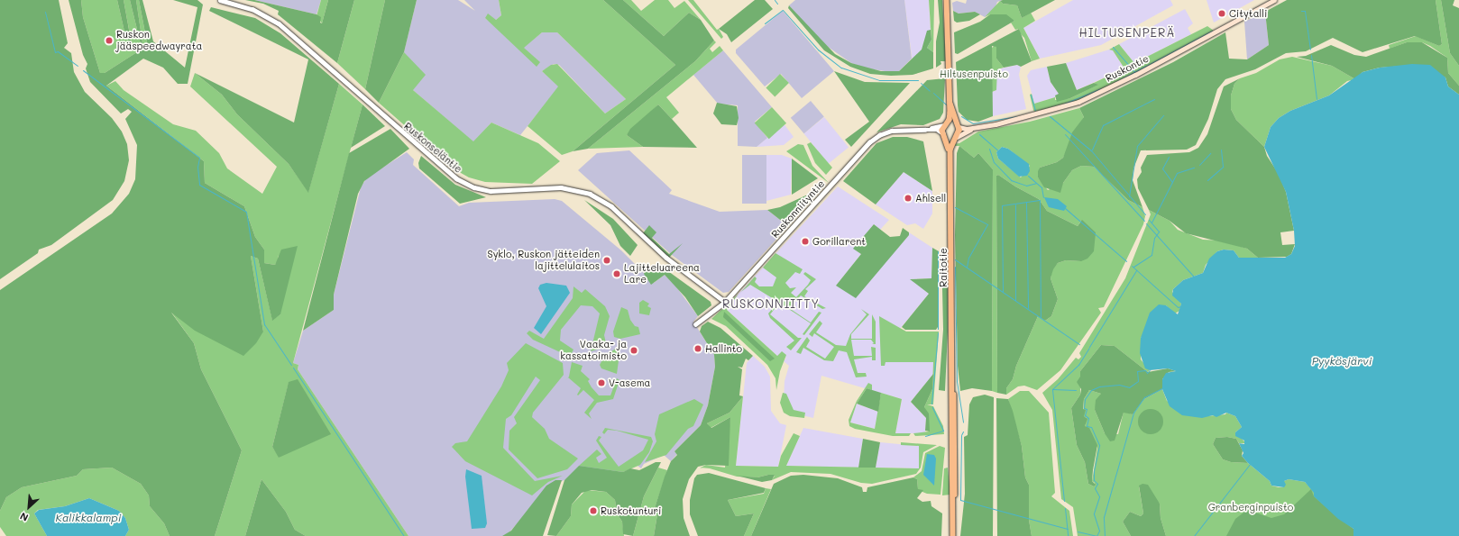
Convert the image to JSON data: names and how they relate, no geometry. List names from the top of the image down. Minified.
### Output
{"streets":{"main road":["Ruskontie","Raitotie"],"street":["Ruskonseläntie","Ruskonniityntie"]},"crossings":[["Ruskontie","Raitotie"],["Ruskonseläntie","Ruskonniityntie"],["Ruskonniityntie","Raitotie"]],"districts":["HILTUSENPERÄ","RUSKONNIITTY"],"water":["Pyykösjärvi","Kalikkalampi"],"parks":["Hiltusenpuisto","Granberginpuisto"],"places":["Citytalli","Ruskon jääspeedwayrata","Ahlsell","Gorillarent","Syklo, Ruskon jätteiden lajittelulaitos","Lajitteluareena Lare","Hallinto","Vaaka- ja kassatoimisto","V-asema","Ruskotunturi"],"north":"bottom left"}
